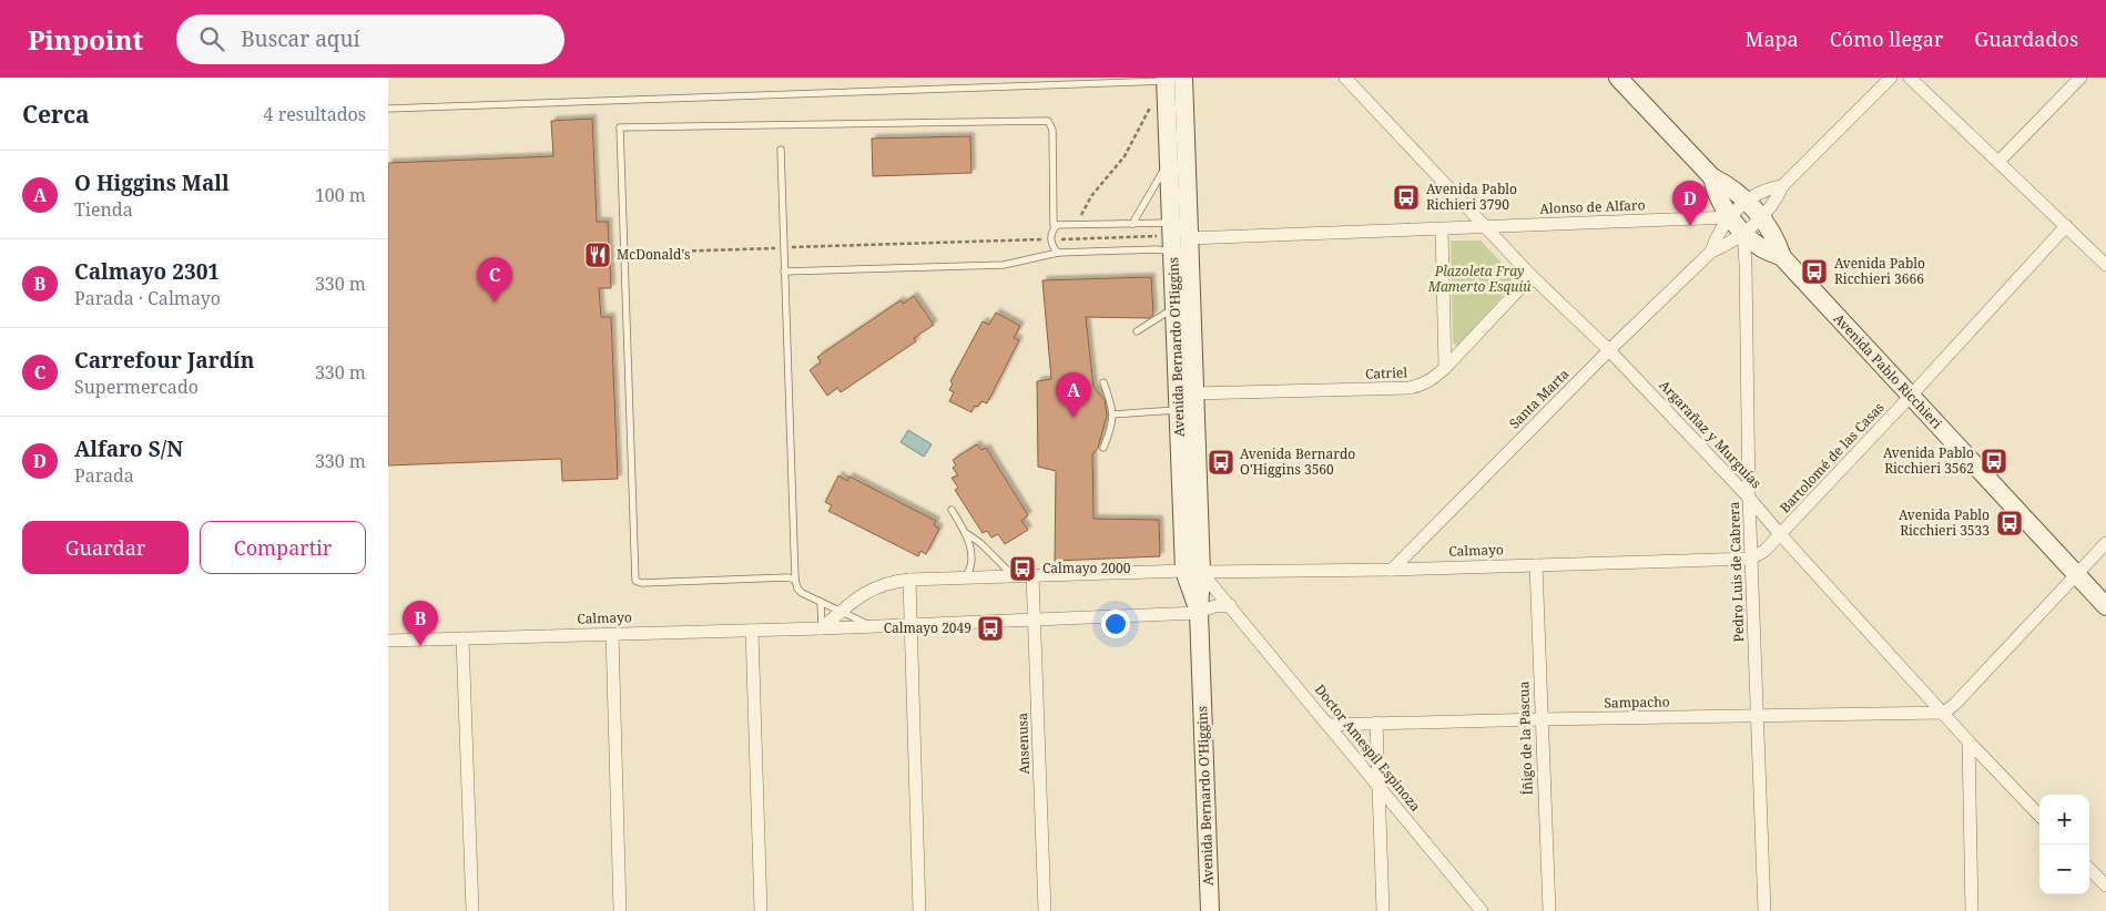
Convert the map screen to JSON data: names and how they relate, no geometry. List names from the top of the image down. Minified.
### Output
{"streets":{"main road":["Avenida Bernardo O'Higgins","Avenida Pablo Ricchieri"],"street":["Alonso de Alfaro","Catriel","Santa Marta","Argarañaz y Murguías","Bartolomé de las Casas","Calmayo","Pedro Luis de Cabrera","Sampacho","Íñigo de la Pascua","Ansenusa","Doctor Amespil Espinoza"]},"crossings":[["Alonso de Alfaro","Avenida Bernardo O'Higgins"],["Alonso de Alfaro","Avenida Pablo Ricchieri"],["Alonso de Alfaro","Santa Marta"],["Alonso de Alfaro","Argarañaz y Murguías"],["Avenida Bernardo O'Higgins","Catriel"],["Avenida Bernardo O'Higgins","Calmayo"],["Avenida Bernardo O'Higgins","Doctor Amespil Espinoza"],["Avenida Pablo Ricchieri","Santa Marta"],["Avenida Pablo Ricchieri","Bartolomé de las Casas"],["Avenida Pablo Ricchieri","Pedro Luis de Cabrera"],["Catriel","Argarañaz y Murguías"],["Santa Marta","Argarañaz y Murguías"],["Santa Marta","Calmayo"],["Santa Marta","Pedro Luis de Cabrera"],["Argarañaz y Murguías","Bartolomé de las Casas"],["Argarañaz y Murguías","Pedro Luis de Cabrera"],["Argarañaz y Murguías","Sampacho"],["Bartolomé de las Casas","Calmayo"],["Bartolomé de las Casas","Pedro Luis de Cabrera"],["Calmayo","Pedro Luis de Cabrera"],["Calmayo","Íñigo de la Pascua"],["Calmayo","Ansenusa"],["Calmayo","Doctor Amespil Espinoza"],["Pedro Luis de Cabrera","Sampacho"],["Sampacho","Íñigo de la Pascua"],["Sampacho","Doctor Amespil Espinoza"]],"parks":["Plazoleta Fray Mamerto Esquiú"],"places":{"bus stop":["Avenida Pablo Richieri 3790","Avenida Pablo Ricchieri 3666","Avenida Pablo Ricchieri 3562","Avenida Bernardo O'Higgins 3560","Avenida Pablo Ricchieri 3533","Calmayo 2000","Calmayo 2049"],"restaurant":["McDonald's"]},"page":{"header":"Pinpoint","search":"Buscar aquí","nav":["Mapa","Cómo llegar","Guardados"],"heading":["Cerca","4 resultados"],"list":[{"mark":"A","name":"O Higgins Mall","note":"Tienda","value":"100 m"},{"mark":"B","name":"Calmayo 2301","note":"Parada · Calmayo","value":"330 m"},{"mark":"C","name":"Carrefour Jardín","note":"Supermercado","value":"330 m"},{"mark":"D","name":"Alfaro S/N","note":"Parada","value":"330 m"}],"pins":["D","C","A","B"],"buttons":["Guardar","Compartir"],"map_buttons":["+","−"]}}
